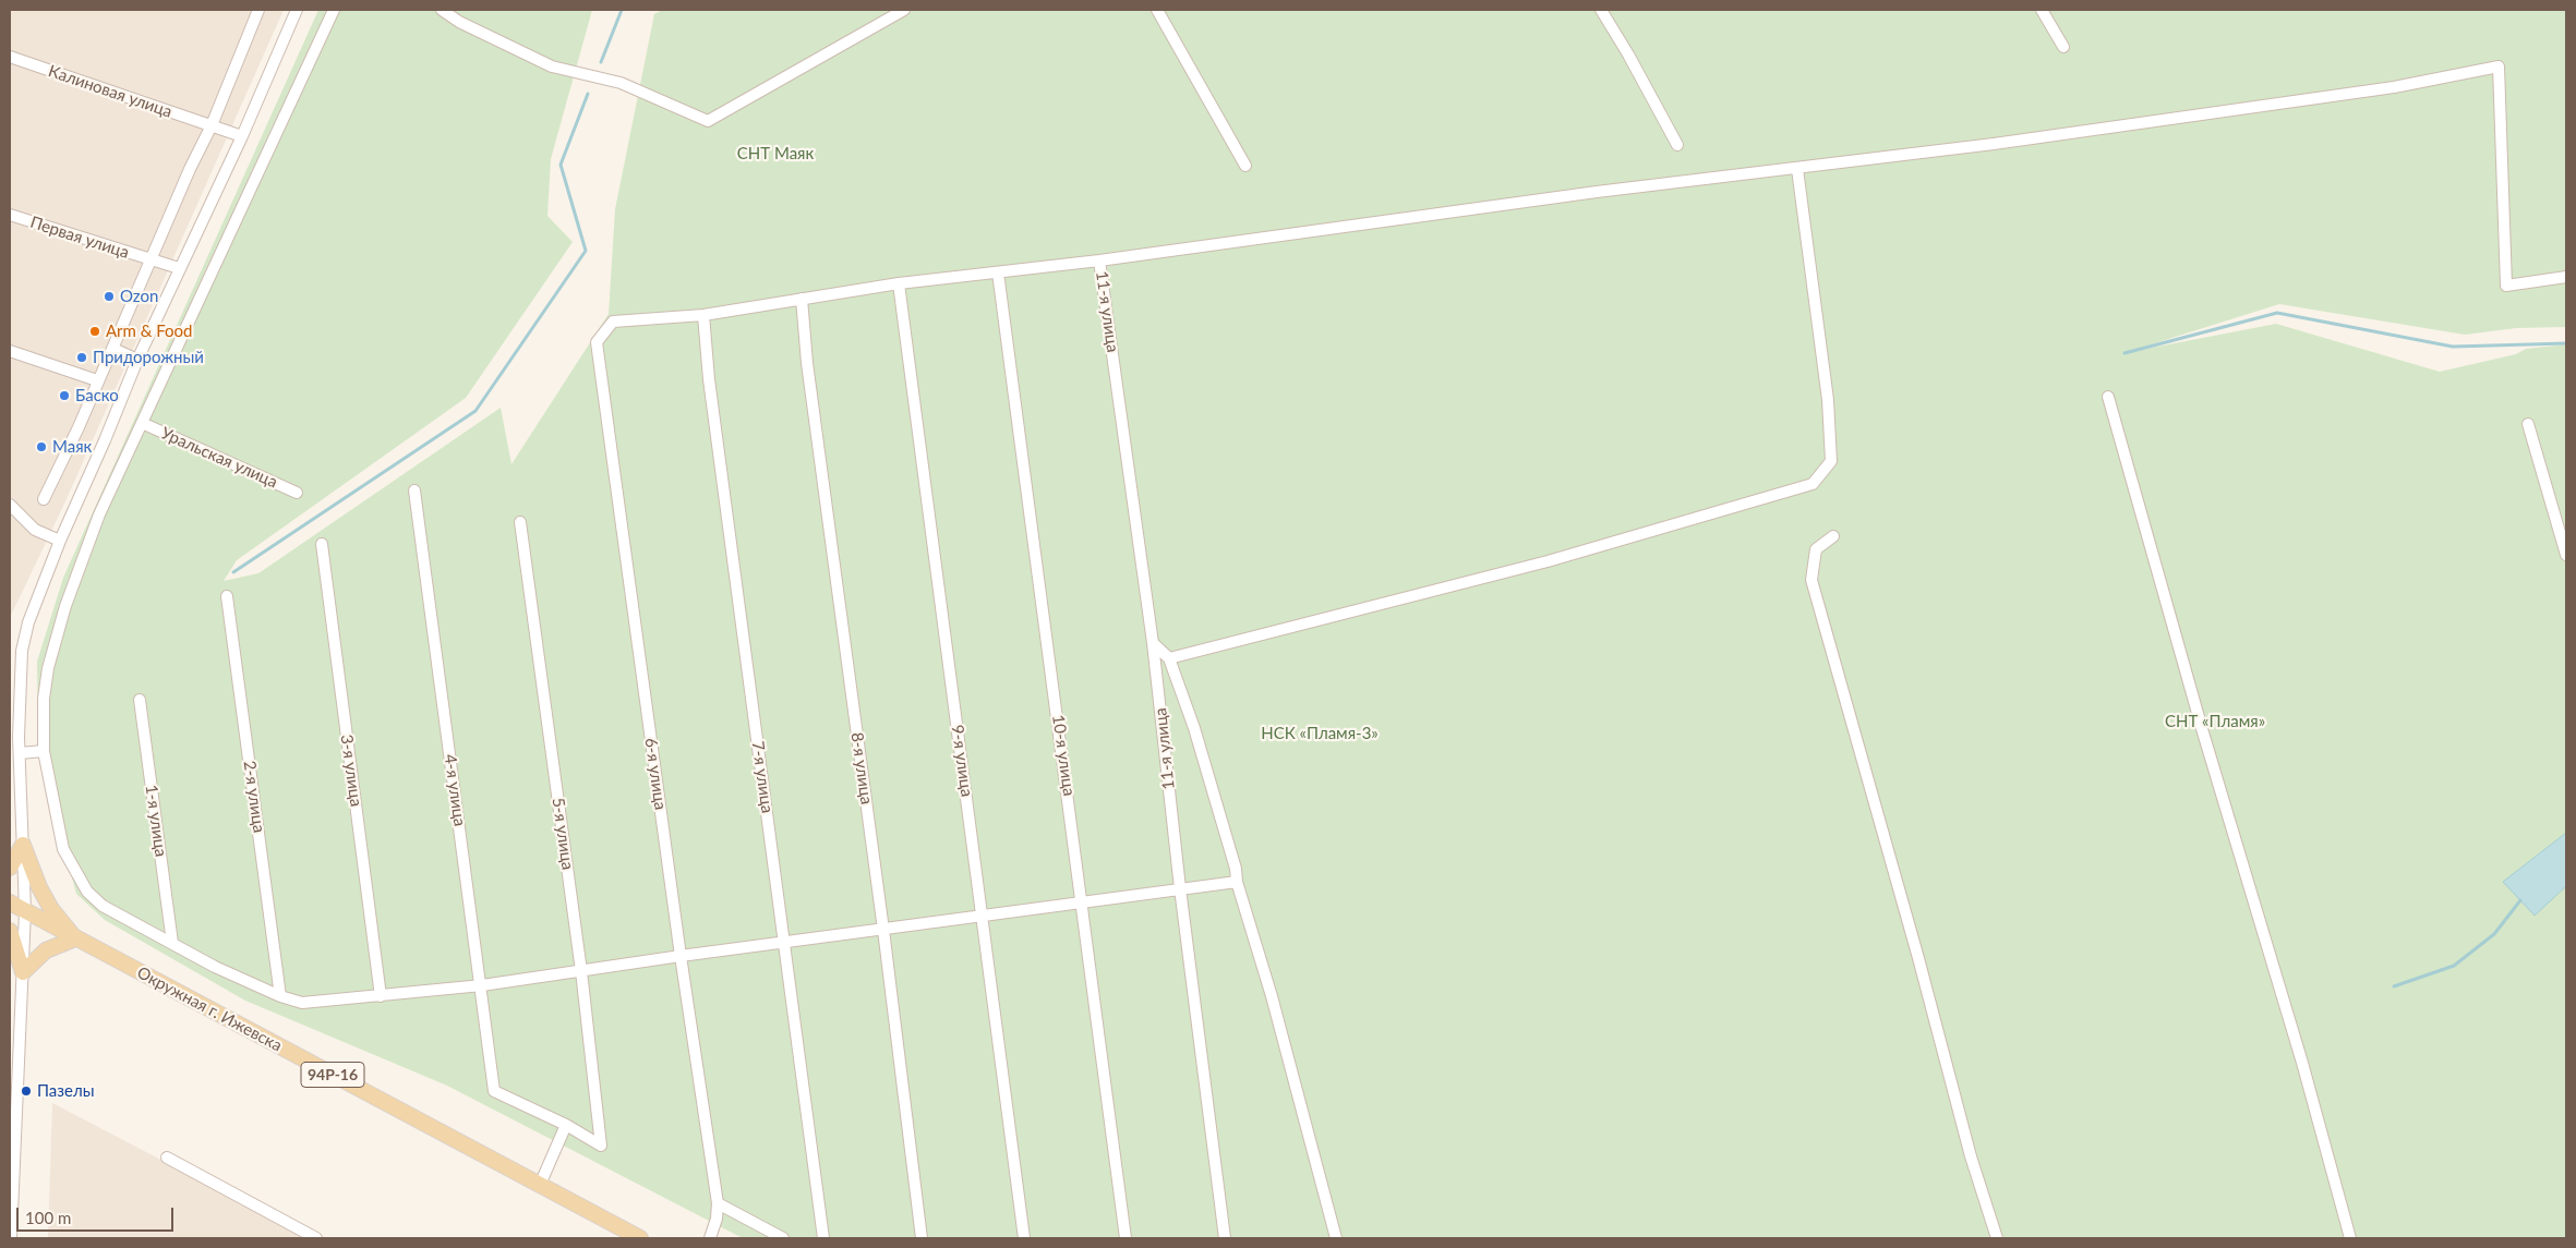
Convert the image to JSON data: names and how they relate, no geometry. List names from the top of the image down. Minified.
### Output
{"streets":{"main road":["Окружная г. Ижевска","94Р-16"],"street":["Калиновая улица","Первая улица","11-я улица","Уральская улица","10-я улица","9-я улица","8-я улица","3-я улица","6-я улица","7-я улица","4-я улица","2-я улица","1-я улица","5-я улица"]},"crossings":[["6-я улица","7-я улица"],["4-я улица","5-я улица"]],"parks":["СНТ Маяк","СНТ «Пламя»","НСК «Пламя-3»"],"places":["Ozon","Arm & Food","Придорожный","Баско","Маяк","Пазелы"],"scale_bar":"100 m"}
